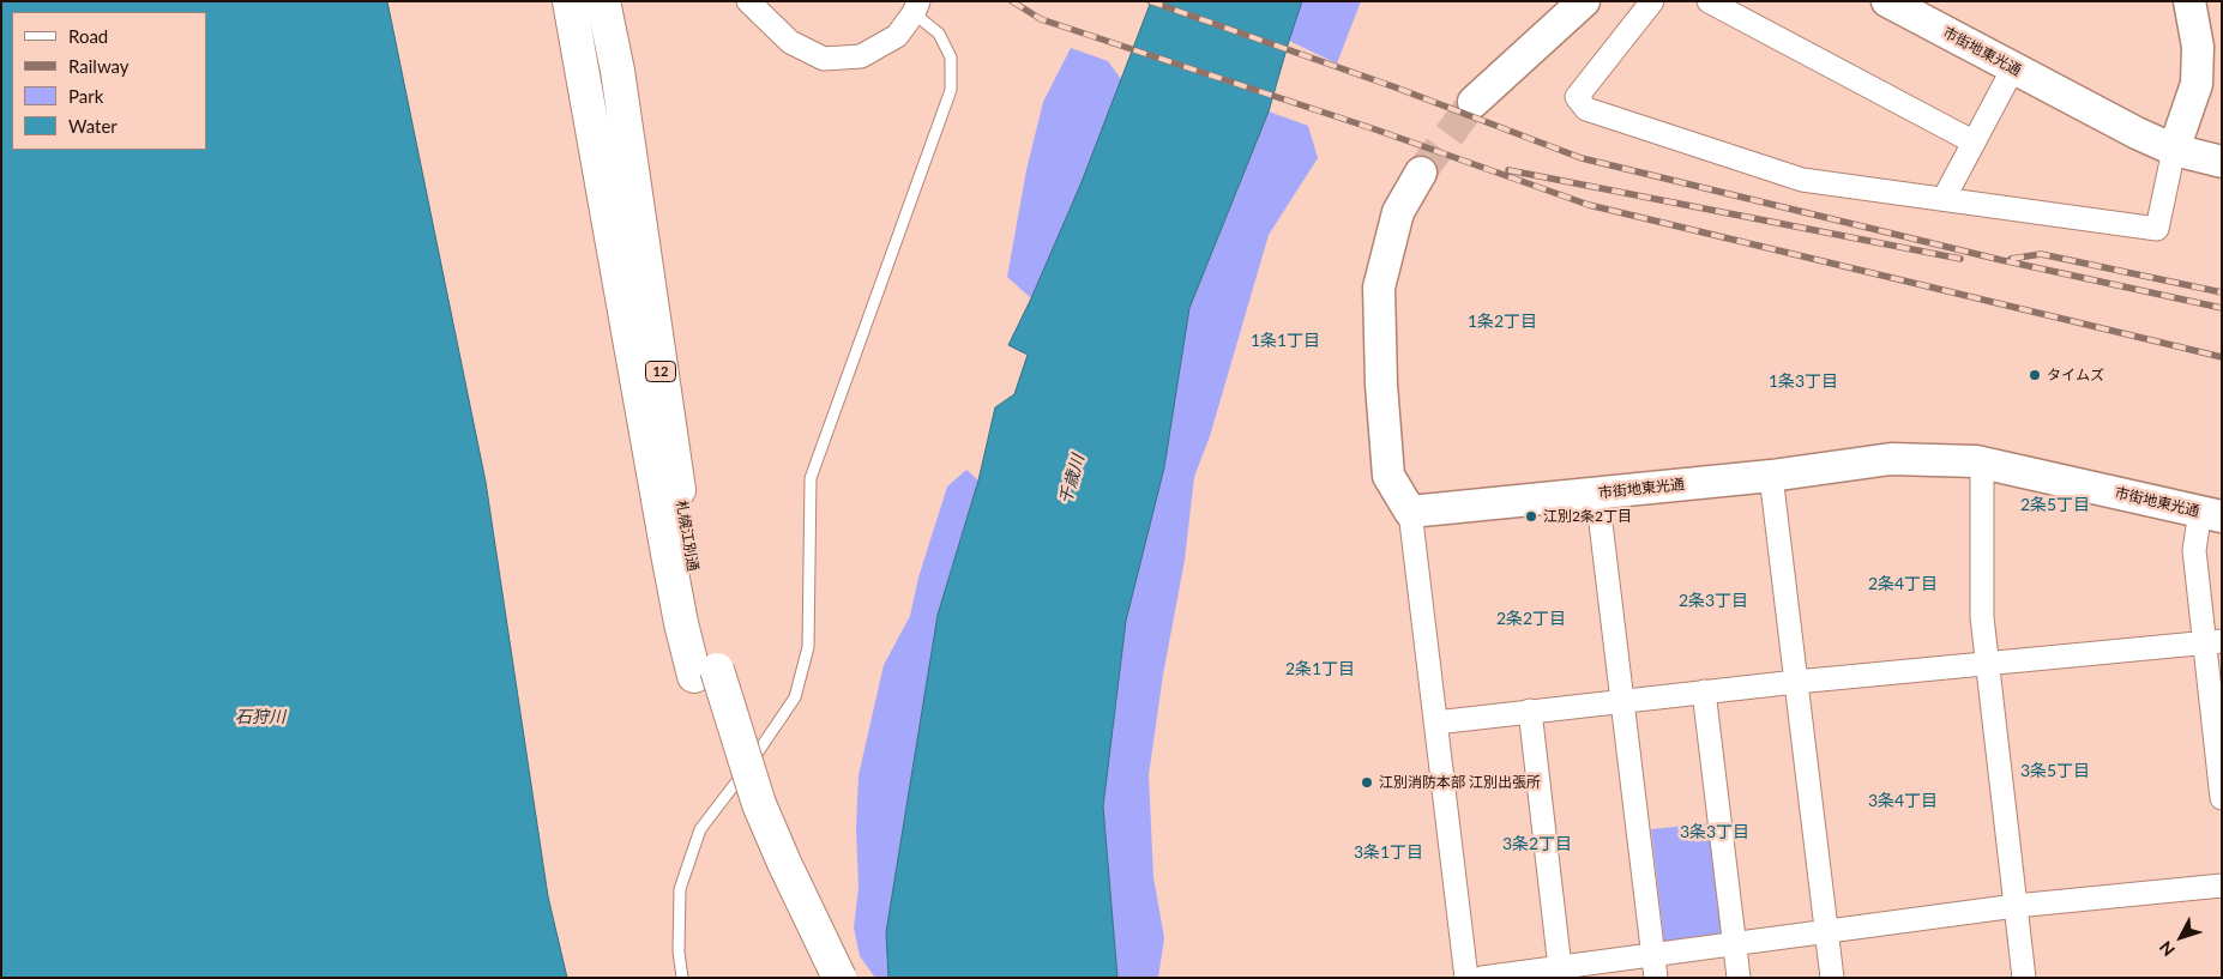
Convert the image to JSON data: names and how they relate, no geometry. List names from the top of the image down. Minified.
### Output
{"streets":{"highway":["12","札幌江別通"],"street":["市街地東光通"]},"districts":["1条2丁目","1条1丁目","1条3丁目","2条5丁目","2条4丁目","2条3丁目","2条2丁目","2条1丁目","3条5丁目","3条4丁目","3条3丁目","3条2丁目","3条1丁目"],"water":["千歳川","石狩川"],"places":["タイムズ","江別2条2丁目","江別消防本部 江別出張所"],"legend":["Road","Railway","Park","Water"],"north":"bottom left"}
